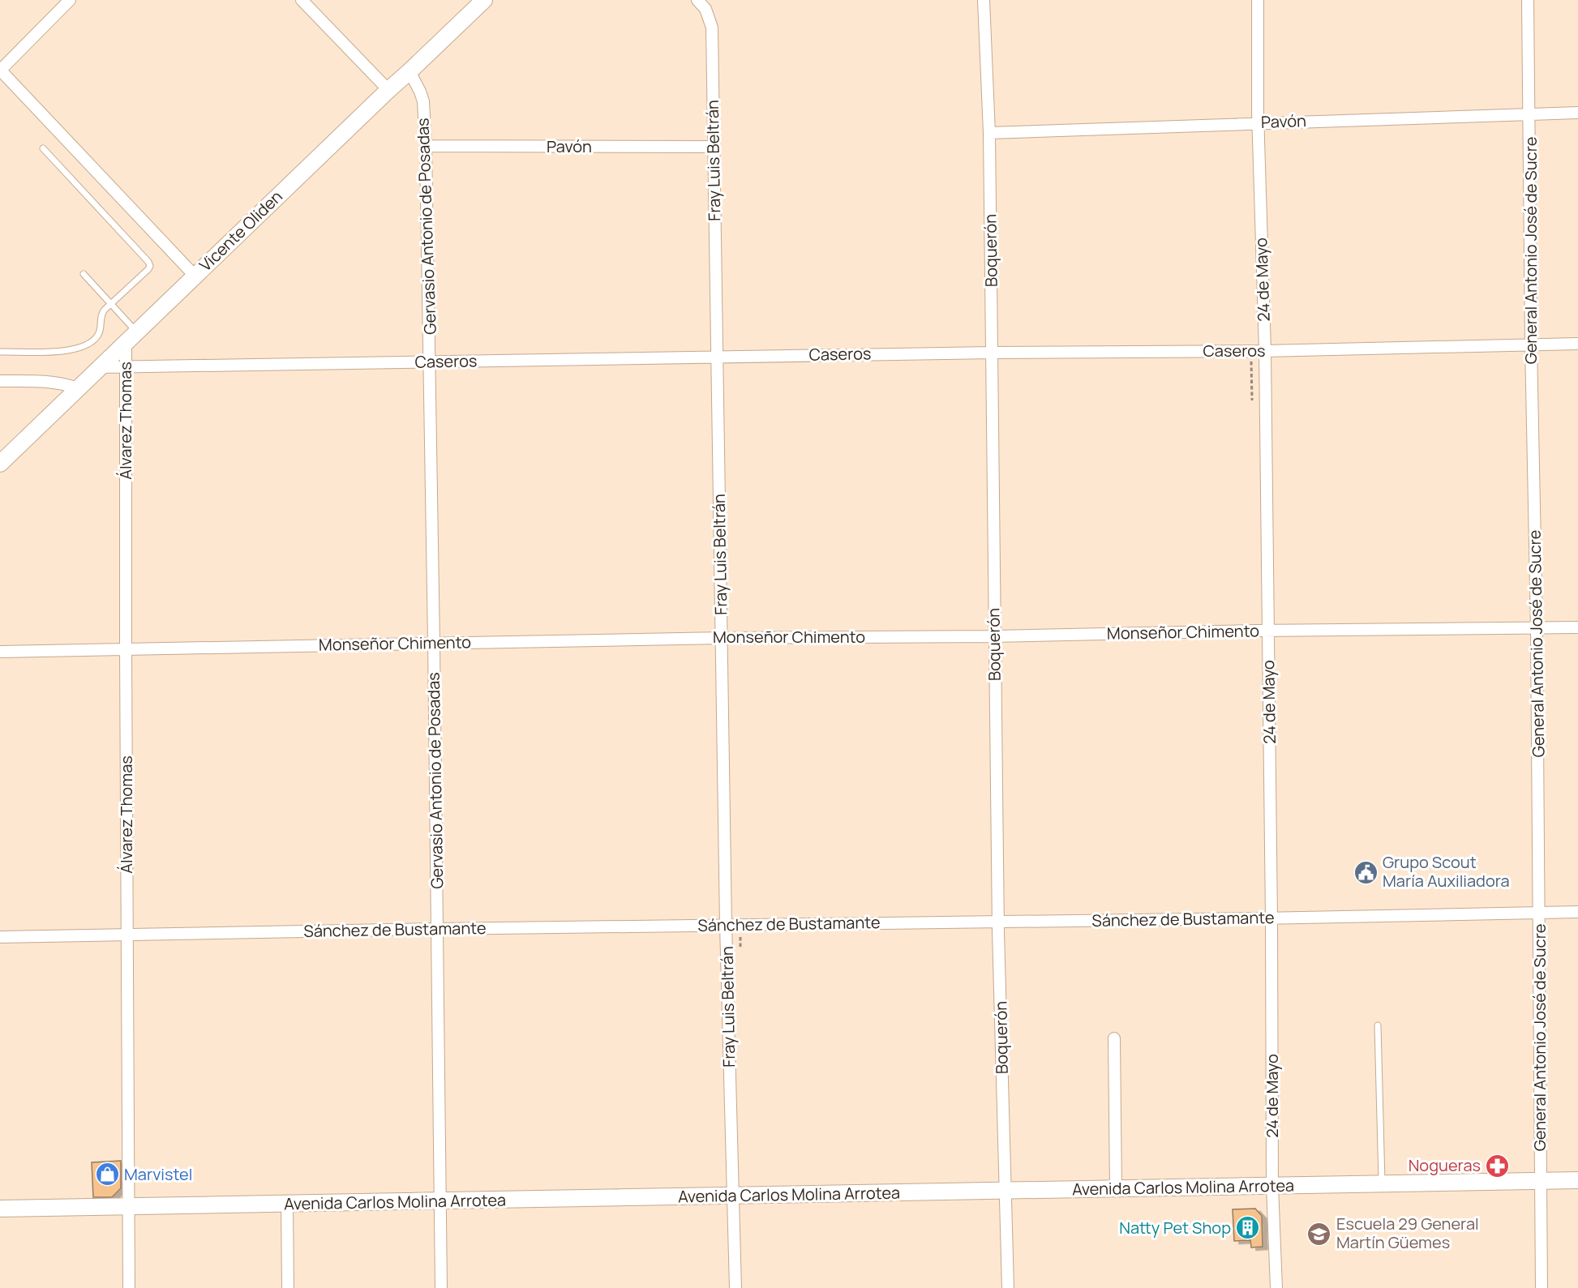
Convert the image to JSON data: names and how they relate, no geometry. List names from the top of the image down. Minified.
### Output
{"streets":{"street":["Pavón","Fray Luis Beltrán","Gervasio Antonio de Posadas","Vicente Oliden","Boquerón","General Antonio José de Sucre","24 de Mayo","Caseros","Álvarez Thomas","Monseñor Chimento","Sánchez de Bustamante","Avenida Carlos Molina Arrotea"]},"crossings":[["Pavón","Fray Luis Beltrán"],["Pavón","Gervasio Antonio de Posadas"],["Pavón","Boquerón"],["Pavón","General Antonio José de Sucre"],["Pavón","24 de Mayo"],["Fray Luis Beltrán","Caseros"],["Fray Luis Beltrán","Monseñor Chimento"],["Fray Luis Beltrán","Sánchez de Bustamante"],["Fray Luis Beltrán","Avenida Carlos Molina Arrotea"],["Gervasio Antonio de Posadas","Vicente Oliden"],["Gervasio Antonio de Posadas","Caseros"],["Gervasio Antonio de Posadas","Monseñor Chimento"],["Gervasio Antonio de Posadas","Sánchez de Bustamante"],["Gervasio Antonio de Posadas","Avenida Carlos Molina Arrotea"],["Vicente Oliden","Caseros"],["Vicente Oliden","Álvarez Thomas"],["Boquerón","Caseros"],["Boquerón","Monseñor Chimento"],["Boquerón","Sánchez de Bustamante"],["Boquerón","Avenida Carlos Molina Arrotea"],["General Antonio José de Sucre","Caseros"],["General Antonio José de Sucre","Monseñor Chimento"],["General Antonio José de Sucre","Sánchez de Bustamante"],["General Antonio José de Sucre","Avenida Carlos Molina Arrotea"],["24 de Mayo","Caseros"],["24 de Mayo","Monseñor Chimento"],["24 de Mayo","Sánchez de Bustamante"],["24 de Mayo","Avenida Carlos Molina Arrotea"],["Caseros","Álvarez Thomas"],["Álvarez Thomas","Monseñor Chimento"],["Álvarez Thomas","Sánchez de Bustamante"],["Álvarez Thomas","Avenida Carlos Molina Arrotea"]],"places":{"public building":["Grupo Scout María Auxiliadora"],"pharmacy":["Nogueras"],"shop":["Marvistel"],"building":["Natty Pet Shop"],"school or university":["Escuela 29 General Martín Güemes"]}}
